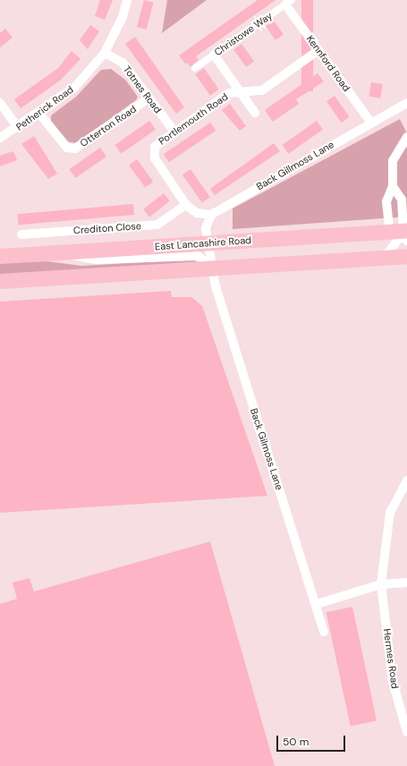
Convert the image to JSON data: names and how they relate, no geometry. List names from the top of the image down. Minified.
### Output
{"streets":{"highway":["East Lancashire Road"],"street":["Christowe Way","Kennford Road","Totnes Road","Petherick Road","Portlemouth Road","Otterton Road","Back Gillmoss Lane","Crediton Close","Back Gilmoss Lane","Hermes Road"]},"crossings":[["Christowe Way","Kennford Road"],["Christowe Way","Portlemouth Road"],["Kennford Road","Portlemouth Road"],["Kennford Road","Back Gillmoss Lane"],["Totnes Road","Petherick Road"],["Totnes Road","Portlemouth Road"],["Totnes Road","Otterton Road"],["Petherick Road","Otterton Road"],["Portlemouth Road","Back Gillmoss Lane"],["Portlemouth Road","Crediton Close"],["East Lancashire Road","Back Gilmoss Lane"]],"scale_bar":"50 m"}
